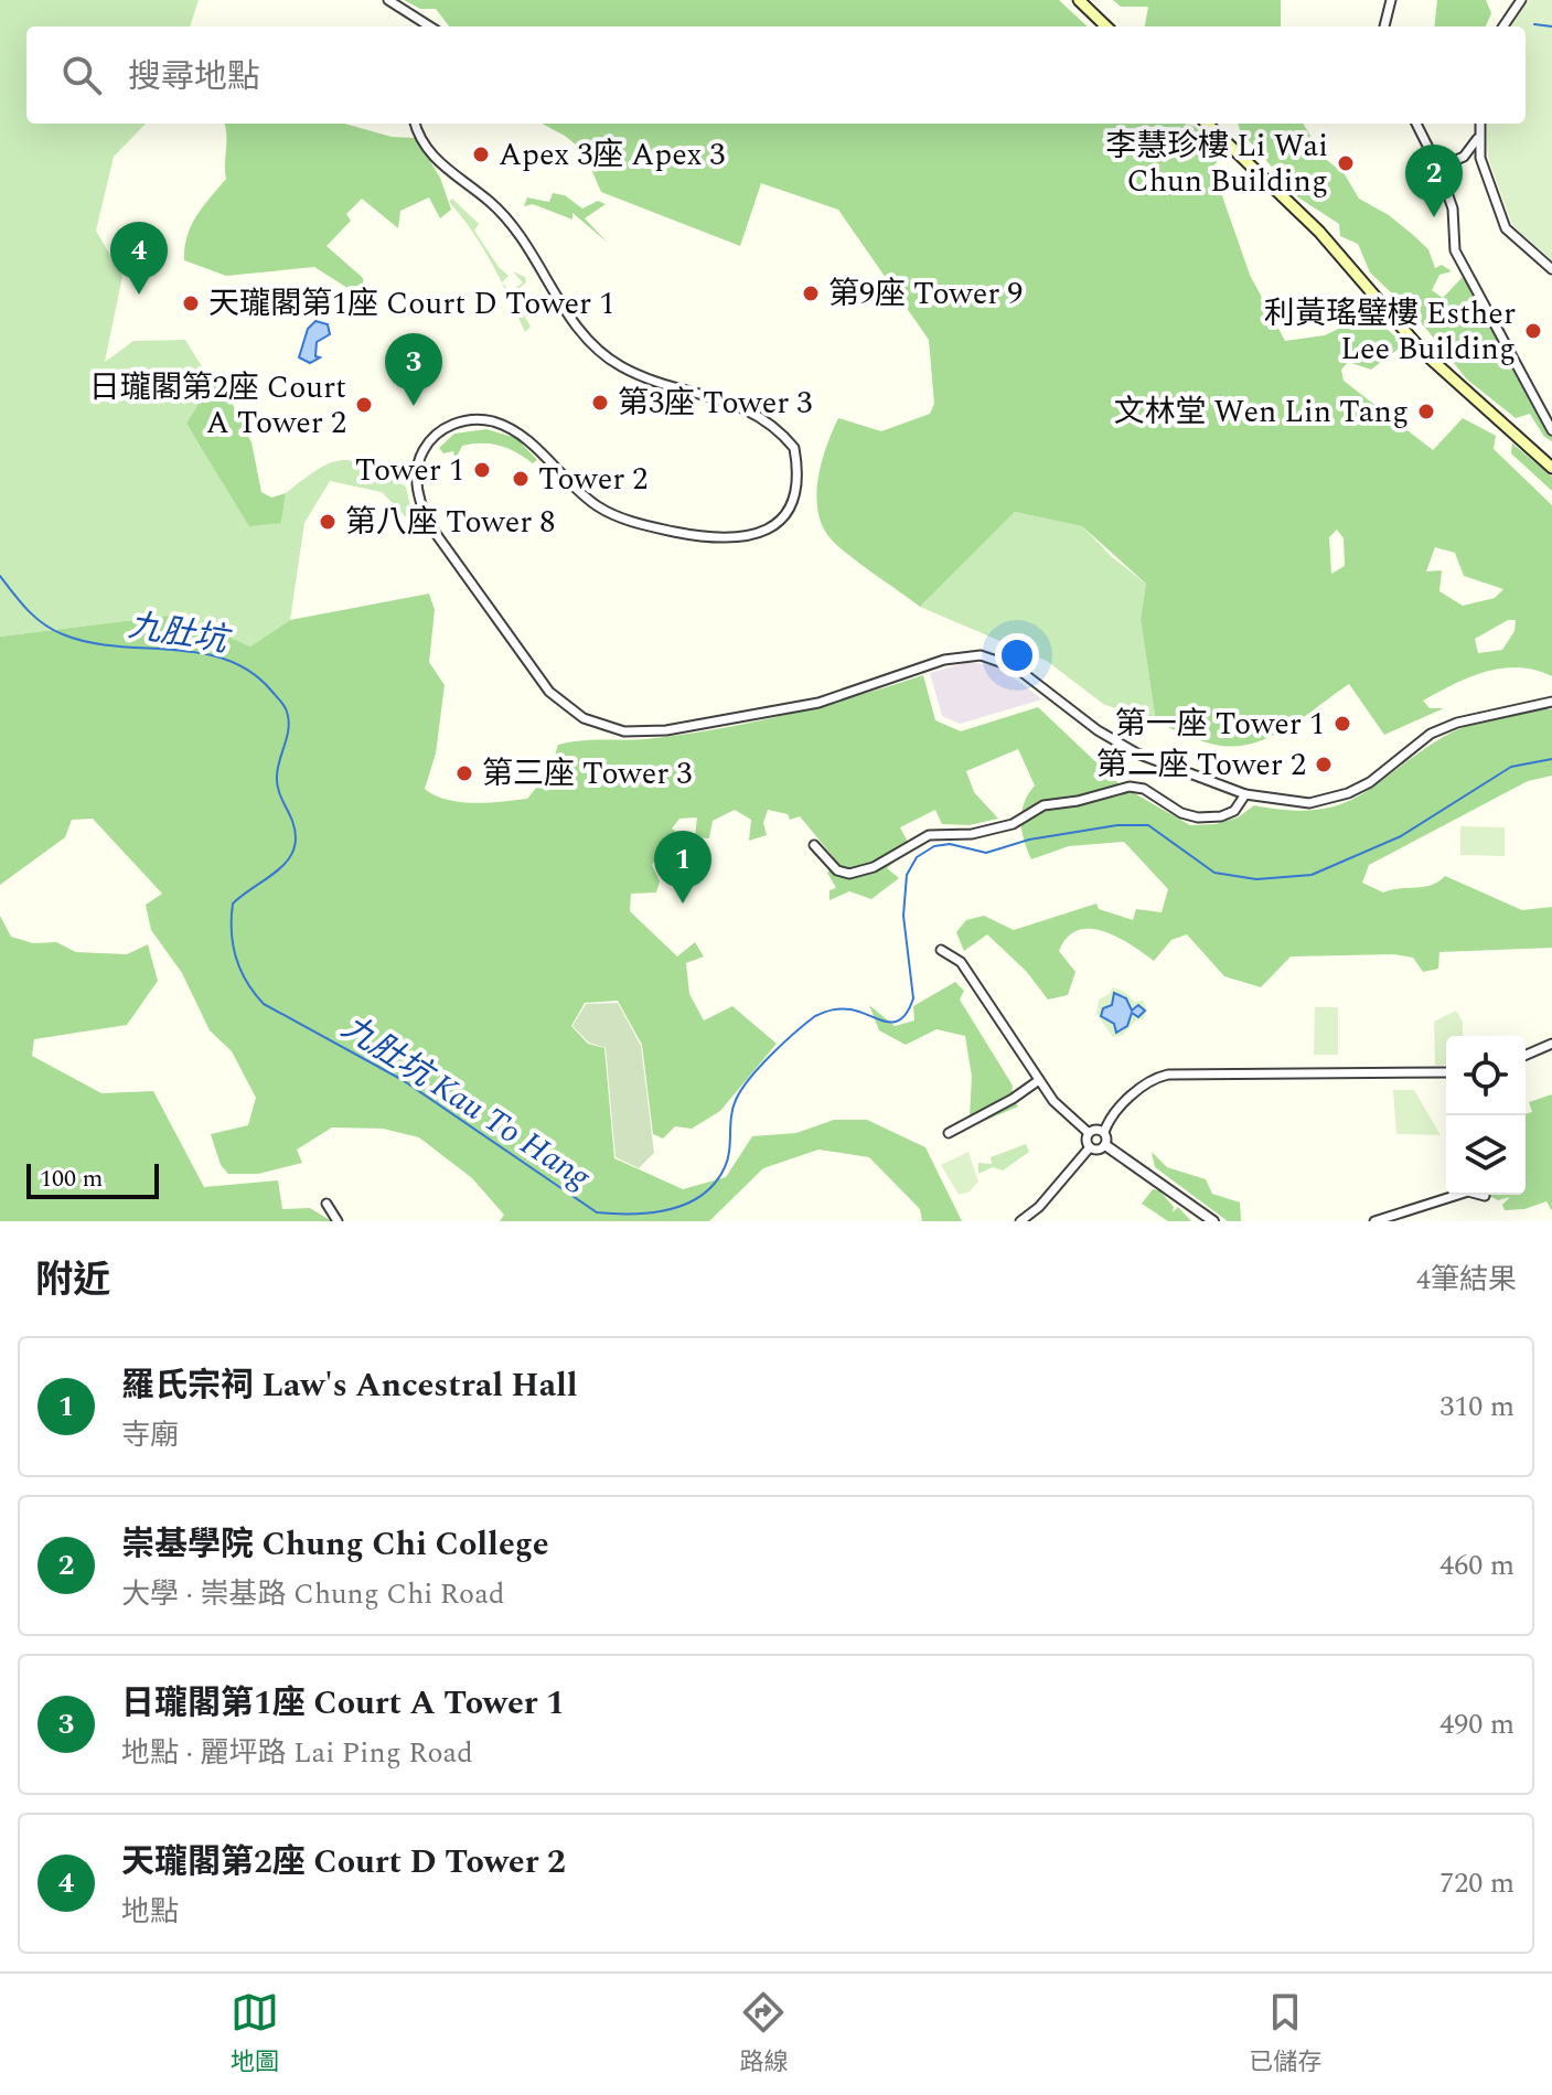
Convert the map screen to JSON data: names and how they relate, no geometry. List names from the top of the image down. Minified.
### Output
{"water":["九肚坑","九肚坑 Kau To Hang"],"places":["Apex 3座 Apex 3","李慧珍樓 Li Wai Chun Building","第9座 Tower 9","天瓏閣第1座 Court D Tower 1","利黃瑤璧樓 Esther Lee Building","第3座 Tower 3","日瓏閣第2座 Court A Tower 2","文林堂 Wen Lin Tang","Tower 1","Tower 2","第八座 Tower 8","第一座 Tower 1","第二座 Tower 2","第三座 Tower 3"],"scale_bar":"100 m","page":{"search":"搜尋地點","pins":["2","4","3","1"],"scale":"100 m","heading":["附近","4筆結果"],"list":[{"mark":"1","name":"羅氏宗祠 Law's Ancestral Hall","note":"寺廟","value":"310 m"},{"mark":"2","name":"崇基學院 Chung Chi College","note":"大學 · 崇基路 Chung Chi Road","value":"460 m"},{"mark":"3","name":"日瓏閣第1座 Court A Tower 1","note":"地點 · 麗坪路 Lai Ping Road","value":"490 m"},{"mark":"4","name":"天瓏閣第2座 Court D Tower 2","note":"地點","value":"720 m"}],"nav":["地圖","路線","已儲存"]}}
